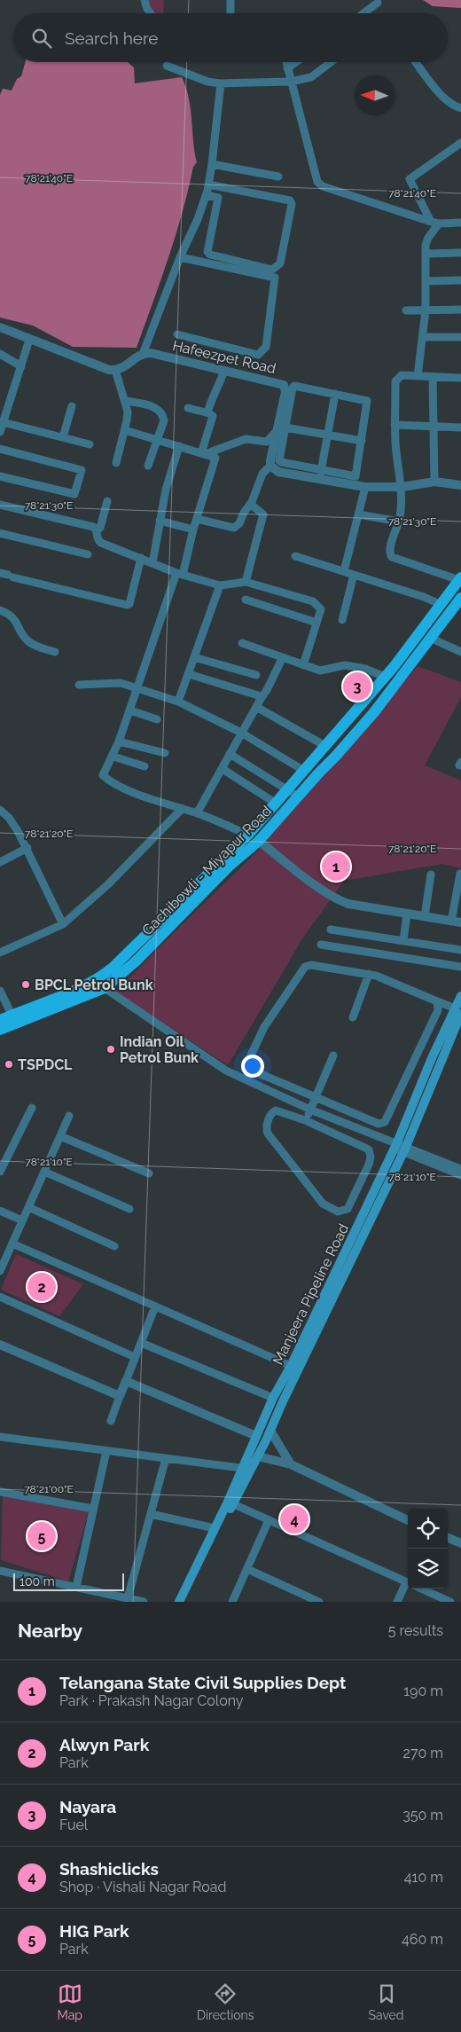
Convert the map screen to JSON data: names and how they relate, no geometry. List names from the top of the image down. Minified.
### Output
{"streets":{"main road":["Gachibowli - Miyapur Road","Manjeera Pipeline Road"],"street":["Hafeezpet Road"]},"places":["BPCL Petrol Bunk","Indian Oil Petrol Bunk","TSPDCL"],"scale_bar":"100 m","north":"left","page":{"search":"Search here","pins":["3","1","2","4","5"],"scale":"100 m","heading":["Nearby","5 results"],"list":[{"mark":"1","name":"Telangana State Civil Supplies Dept","note":"Park · Prakash Nagar Colony","value":"190 m"},{"mark":"2","name":"Alwyn Park","note":"Park","value":"270 m"},{"mark":"3","name":"Nayara","note":"Fuel","value":"350 m"},{"mark":"4","name":"Shashiclicks","note":"Shop · Vishali Nagar Road","value":"410 m"},{"mark":"5","name":"HIG Park","note":"Park","value":"460 m"}],"nav":["Map","Directions","Saved"]},"coordinates":["78°21'40\"E","78°21'30\"E","78°21'20\"E","78°21'10\"E","78°21'00\"E"]}
